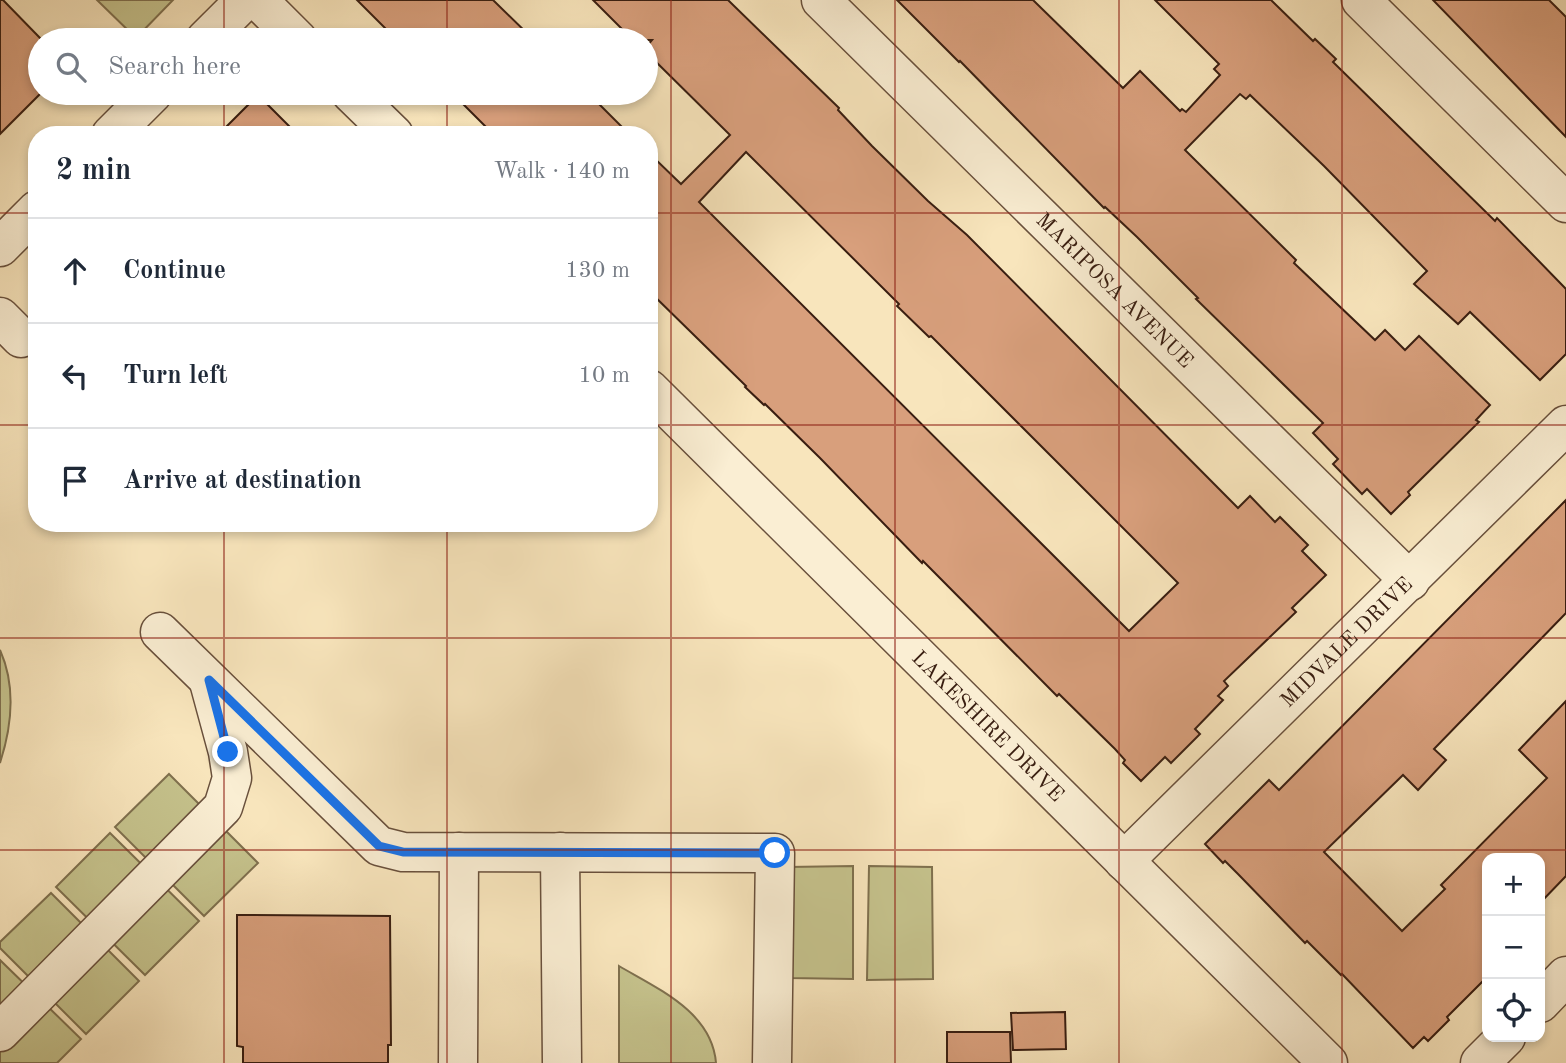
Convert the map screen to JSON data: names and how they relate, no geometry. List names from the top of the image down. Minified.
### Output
{"streets":{"street":["MARIPOSA AVENUE","MIDVALE DRIVE","LAKESHIRE DRIVE"]},"crossings":[["MARIPOSA AVENUE","MIDVALE DRIVE"],["MIDVALE DRIVE","LAKESHIRE DRIVE"]],"page":{"search":"Search here","heading":["2 min","Walk · 140 m"],"list":[["Continue","130 m"],["Turn left","10 m"],"Arrive at destination"],"map_buttons":["+","−"]}}
